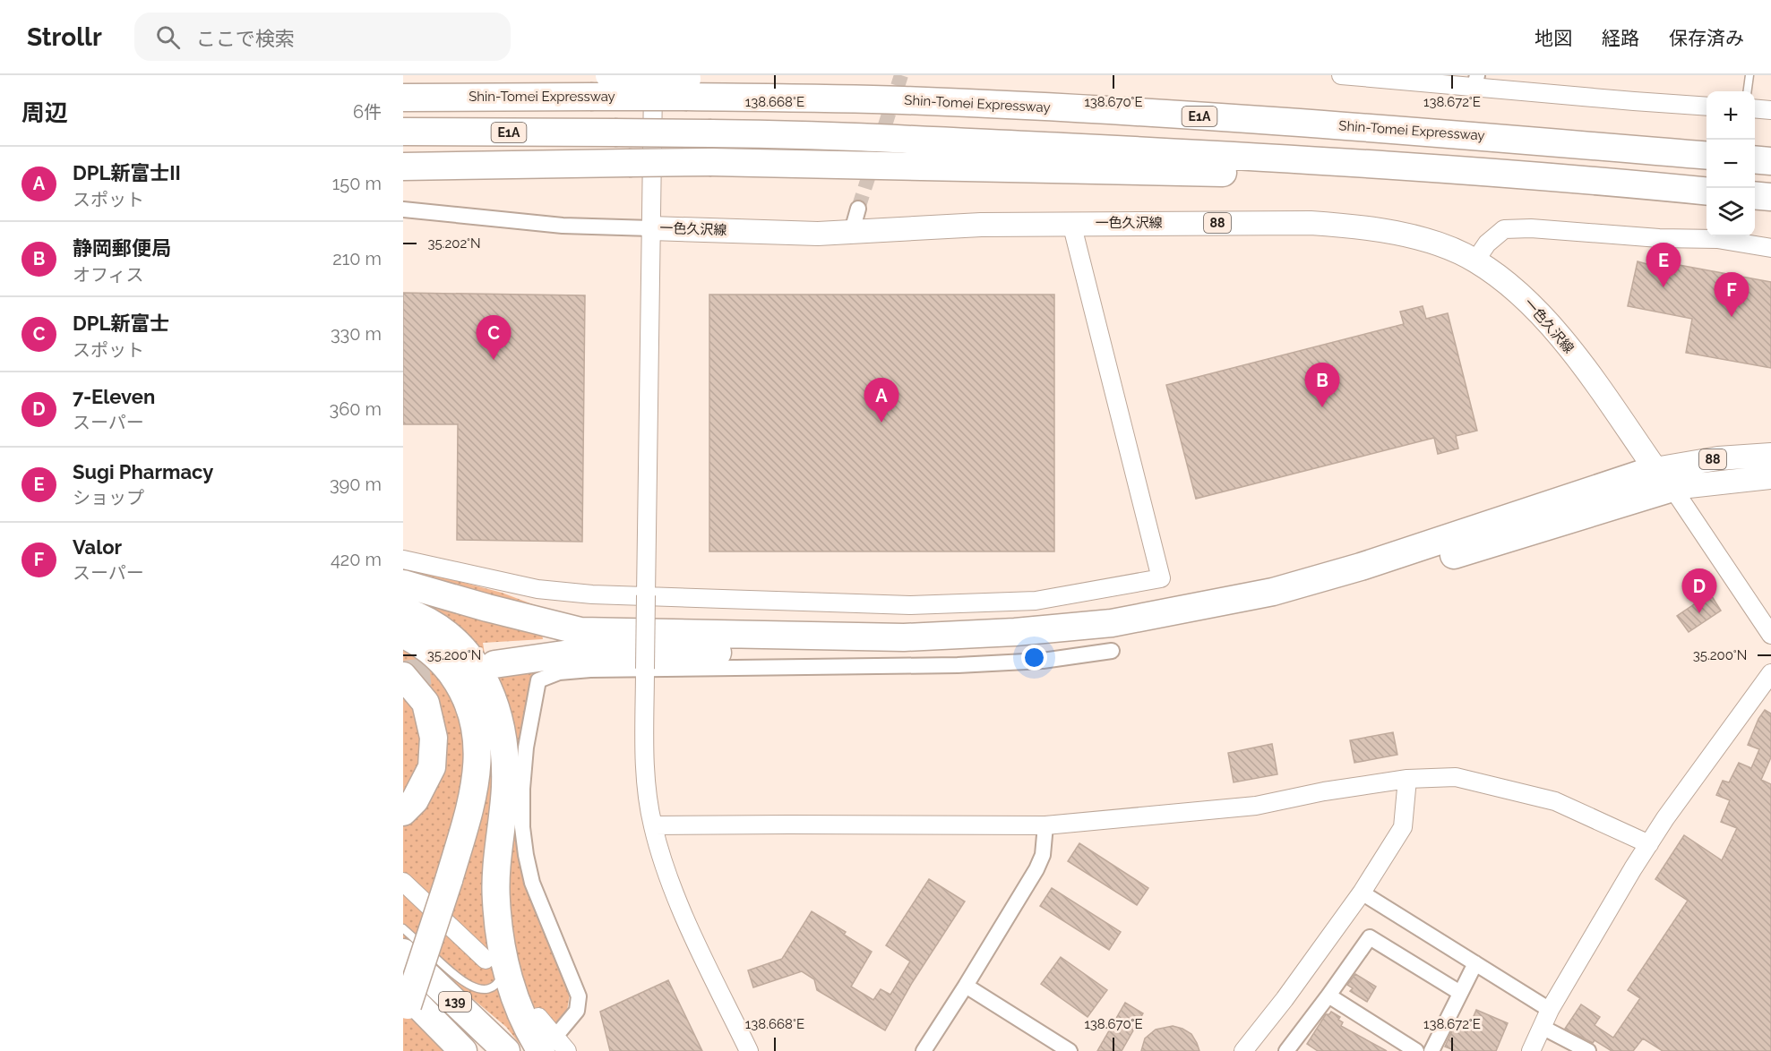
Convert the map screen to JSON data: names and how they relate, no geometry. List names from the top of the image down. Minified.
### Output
{"streets":{"highway":["Shin-Tomei Expressway","E1A","139"],"main road":["一色久沢線","88"]},"crossings":[["一色久沢線","88"]],"page":{"header":"Strollr","search":"ここで検索","nav":["地図","経路","保存済み"],"heading":["周辺","6件"],"map_buttons":["+","−"],"list":[{"mark":"A","name":"DPL新富士II","note":"スポット","value":"150 m"},{"mark":"B","name":"静岡郵便局","note":"オフィス","value":"210 m"},{"mark":"C","name":"DPL新富士","note":"スポット","value":"330 m"},{"mark":"D","name":"7-Eleven","note":"スーパー","value":"360 m"},{"mark":"E","name":"Sugi Pharmacy","note":"ショップ","value":"390 m"},{"mark":"F","name":"Valor","note":"スーパー","value":"420 m"}],"pins":["E","F","C","B","A","D"]},"coordinates":["138.668°E","138.670°E","138.672°E","35.202°N","35.200°N"]}
